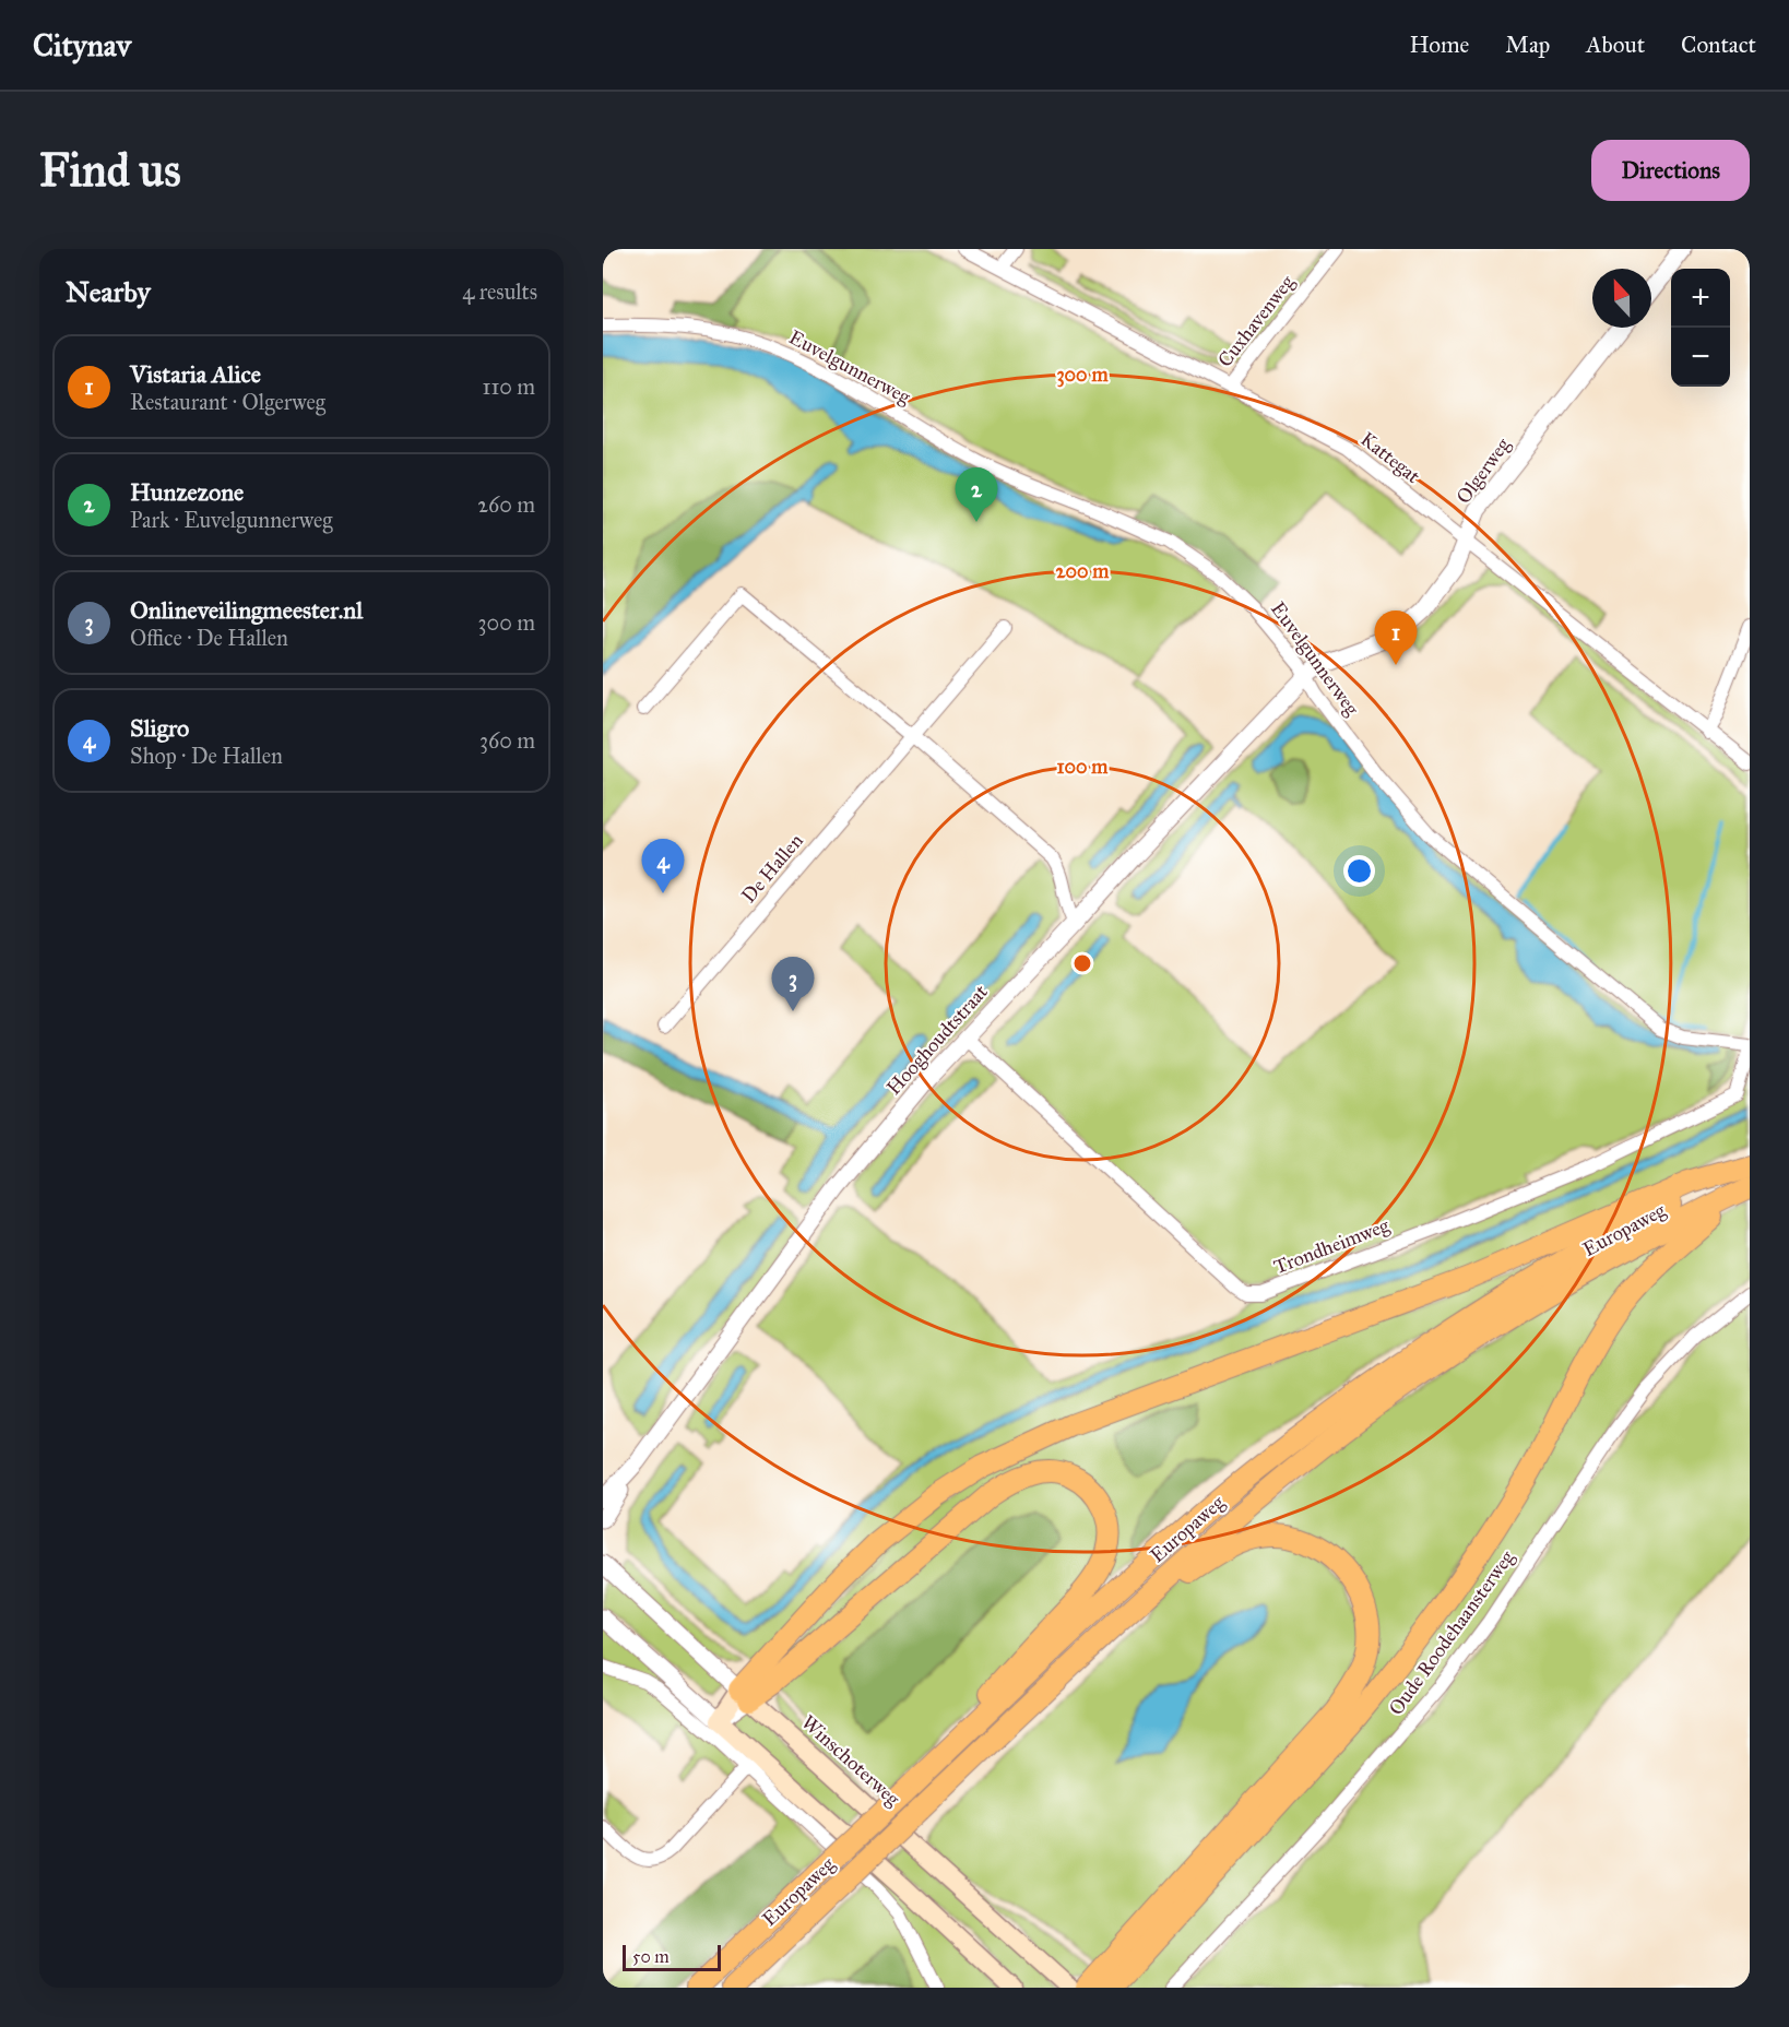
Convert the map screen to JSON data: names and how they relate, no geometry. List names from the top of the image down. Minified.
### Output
{"streets":{"highway":["Europaweg"],"main road":["Winschoterweg"],"street":["Cuxhavenweg","Euvelgunnerweg","Kattegat","Olgerweg","De Hallen","Hooghoudtstraat","Trondheimweg","Oude Roodehaansterweg"]},"crossings":[["Cuxhavenweg","Kattegat"],["Euvelgunnerweg","Olgerweg"],["Euvelgunnerweg","Hooghoudtstraat"],["Kattegat","Olgerweg"],["Olgerweg","Hooghoudtstraat"],["Hooghoudtstraat","Trondheimweg"]],"scale_bar":"50 m","north":"top","page":{"header":"Citynav","nav":["Home","Map","About","Contact"],"buttons":"Directions","title":"Find us","heading":["Nearby","4 results"],"map_buttons":["+","−"],"list":[{"mark":"1","name":"Vistaria Alice","note":"Restaurant · Olgerweg","value":"110 m"},{"mark":"2","name":"Hunzezone","note":"Park · Euvelgunnerweg","value":"260 m"},{"mark":"3","name":"Onlineveilingmeester.nl","note":"Office · De Hallen","value":"300 m"},{"mark":"4","name":"Sligro","note":"Shop · De Hallen","value":"360 m"}],"pins":["2","1","4","3"],"scale":"50 m"},"rings":["300 m","200 m","100 m"]}
